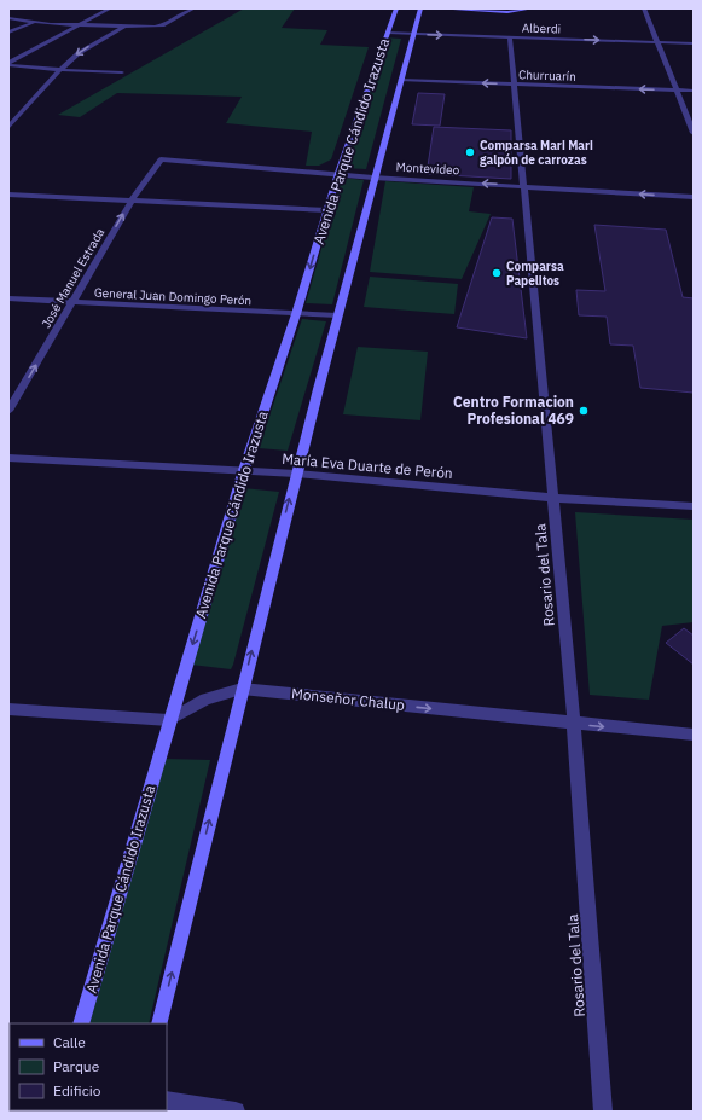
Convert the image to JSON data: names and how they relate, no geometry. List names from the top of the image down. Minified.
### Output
{"streets":{"main road":["Avenida Parque Cándido Irazusta"],"street":["Alberdi","Churruarín","Montevideo","José Manuel Estrada","General Juan Domingo Perón","María Eva Duarte de Perón","Rosario del Tala","Monseñor Chalup"]},"crossings":[["Alberdi","Avenida Parque Cándido Irazusta"],["Alberdi","Rosario del Tala"],["Churruarín","Avenida Parque Cándido Irazusta"],["Churruarín","Rosario del Tala"],["Avenida Parque Cándido Irazusta","Montevideo"],["Avenida Parque Cándido Irazusta","General Juan Domingo Perón"],["Avenida Parque Cándido Irazusta","María Eva Duarte de Perón"],["Avenida Parque Cándido Irazusta","Monseñor Chalup"],["Montevideo","José Manuel Estrada"],["Montevideo","Rosario del Tala"],["José Manuel Estrada","General Juan Domingo Perón"],["María Eva Duarte de Perón","Rosario del Tala"],["Rosario del Tala","Monseñor Chalup"]],"one_way":["Alberdi","Churruarín","Montevideo","José Manuel Estrada","Monseñor Chalup"],"places":["Comparsa Mari Mari galpón de carrozas","Comparsa Papelitos","Centro Formacion Profesional 469"],"legend":["Calle","Parque","Edificio"]}
